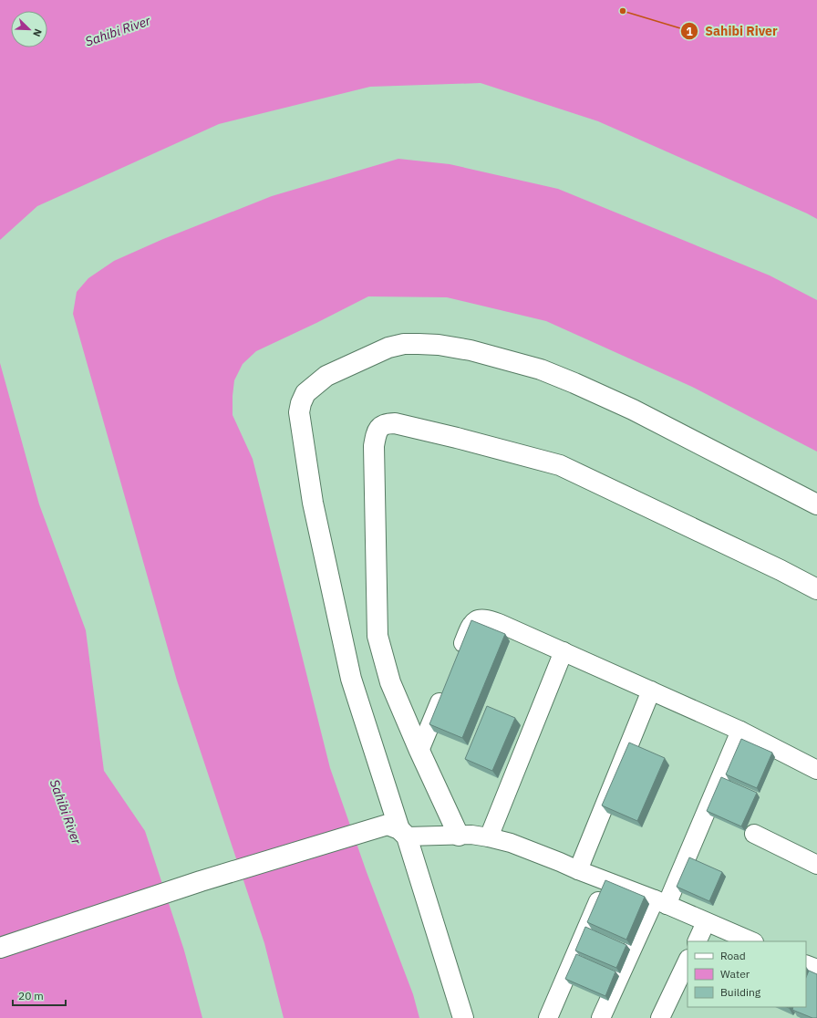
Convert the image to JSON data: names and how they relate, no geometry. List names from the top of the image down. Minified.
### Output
{"water":["Sahibi River"],"places":["Sahibi River"],"legend":["Road","Water","Building"],"scale_bar":"20 m","north":"bottom right"}
